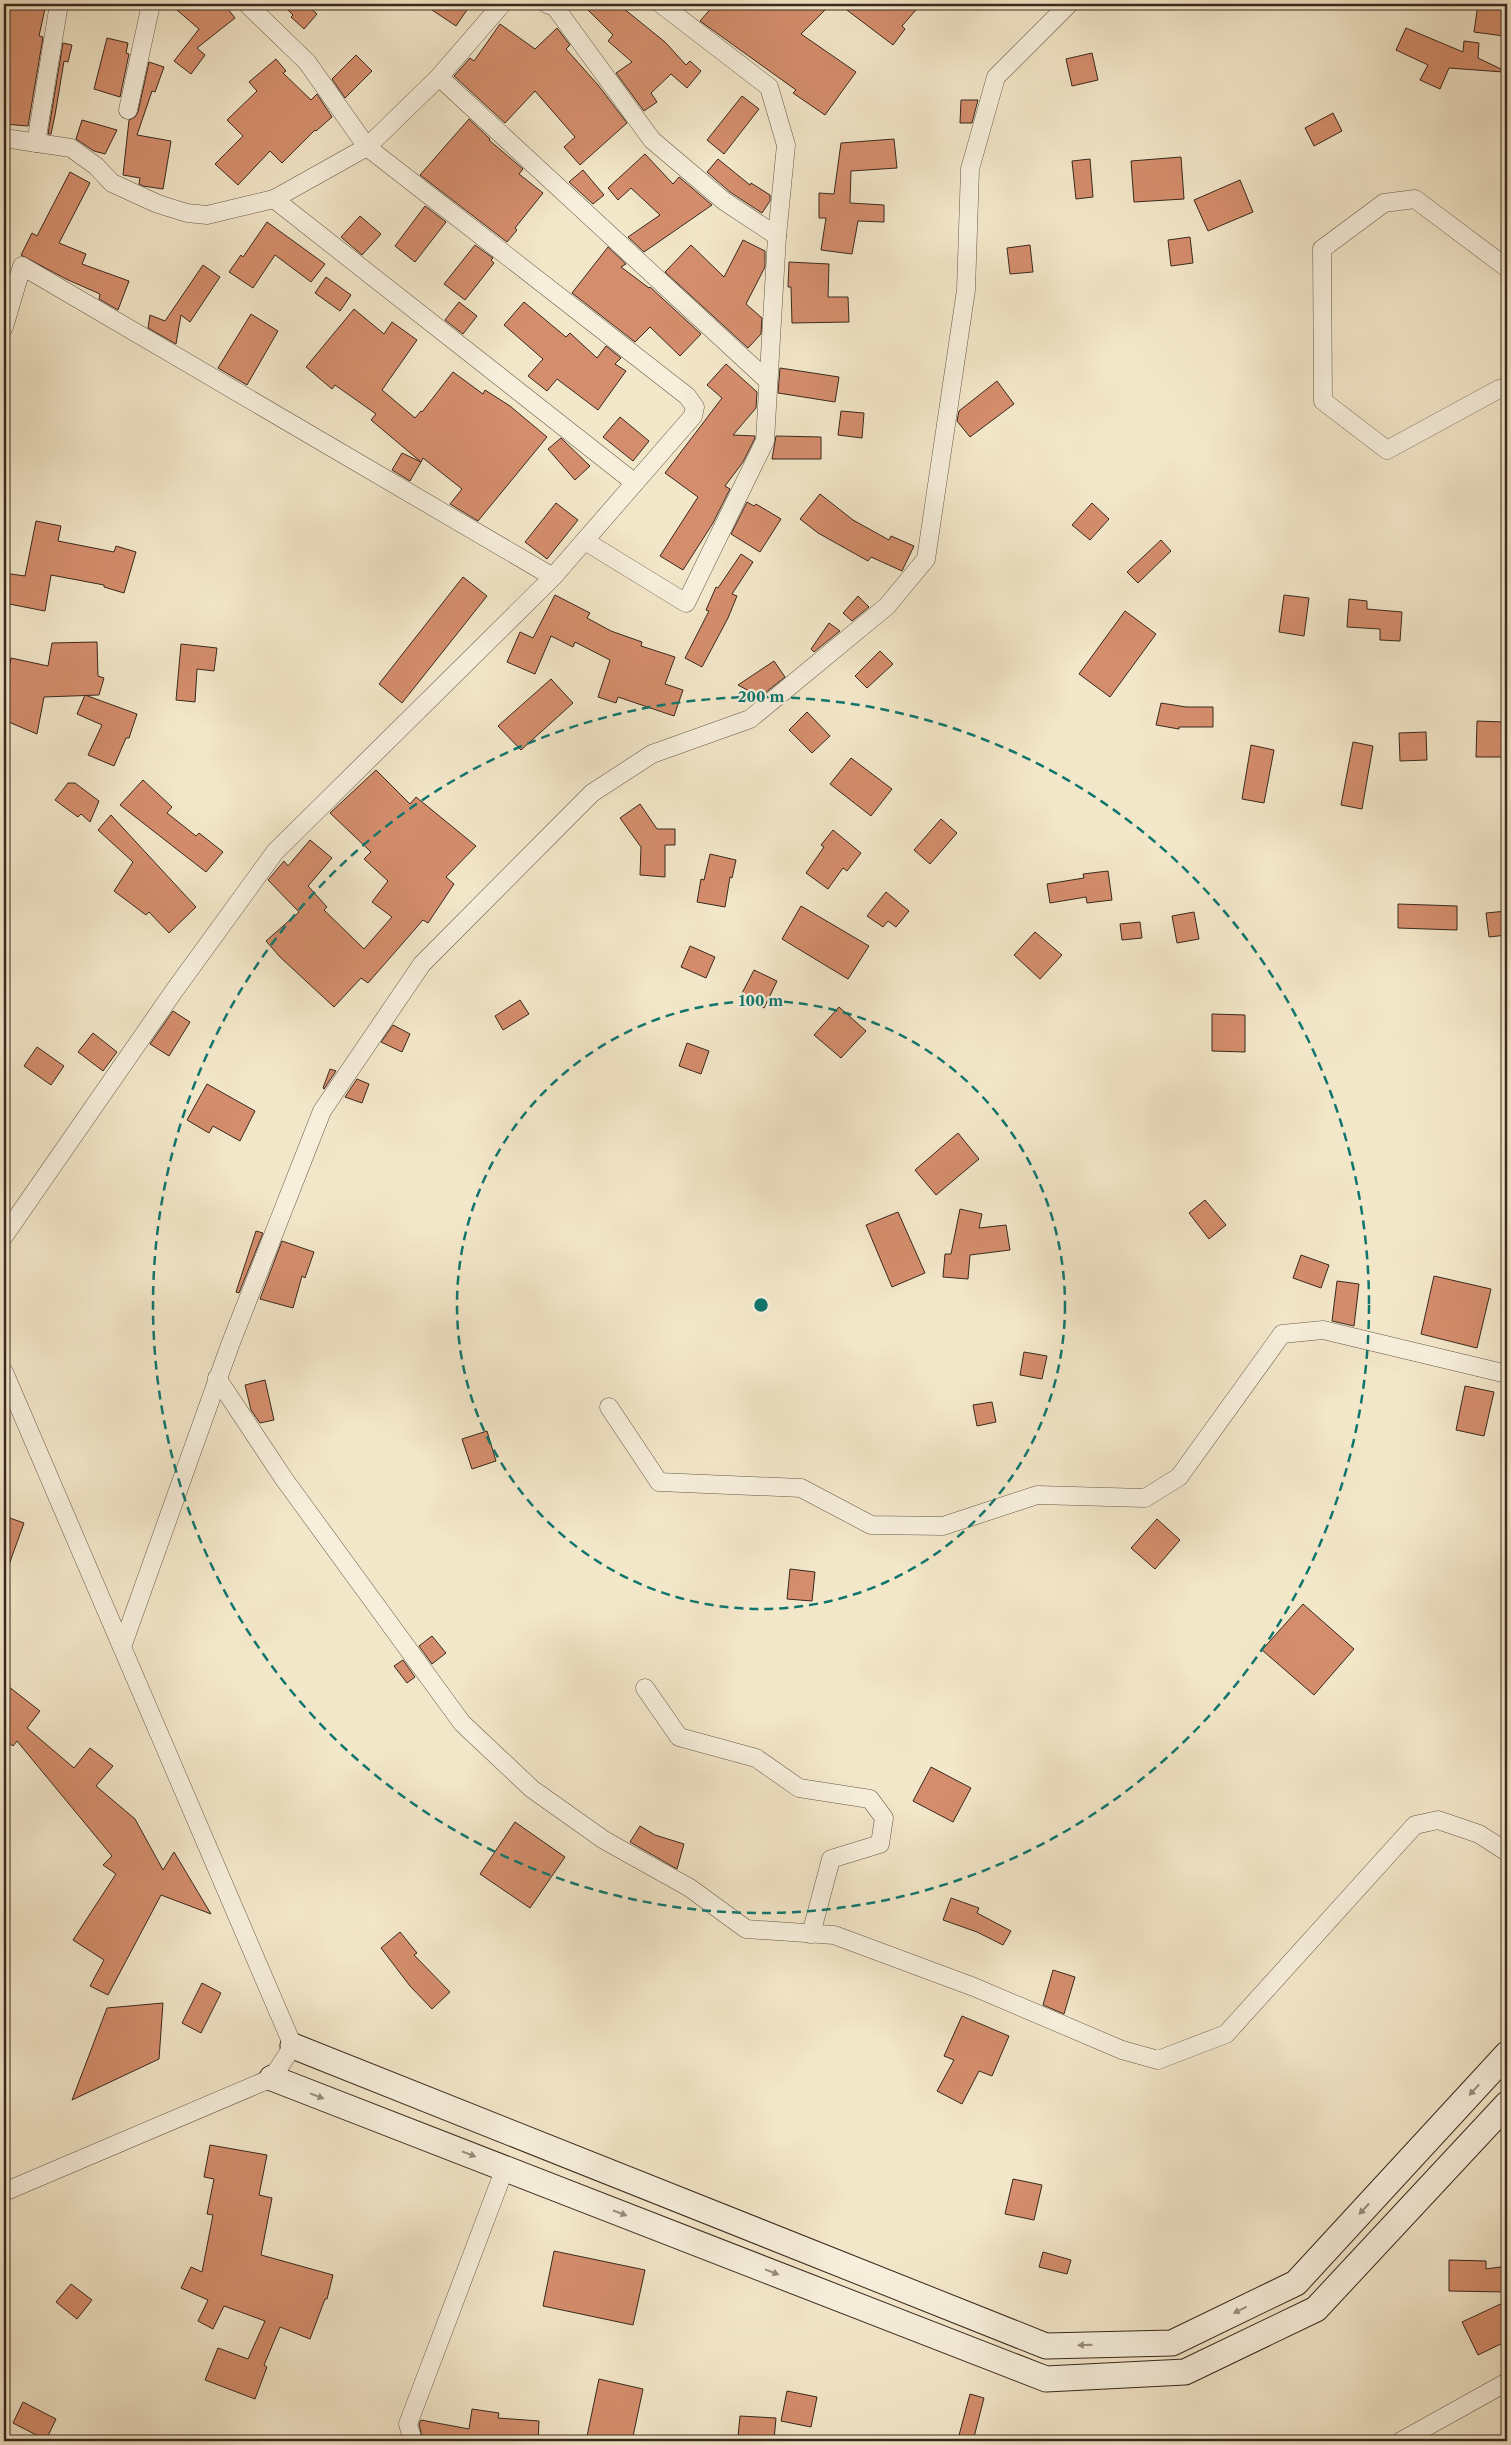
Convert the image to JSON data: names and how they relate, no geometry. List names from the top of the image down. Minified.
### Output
{"rings":["200 m","100 m"]}
